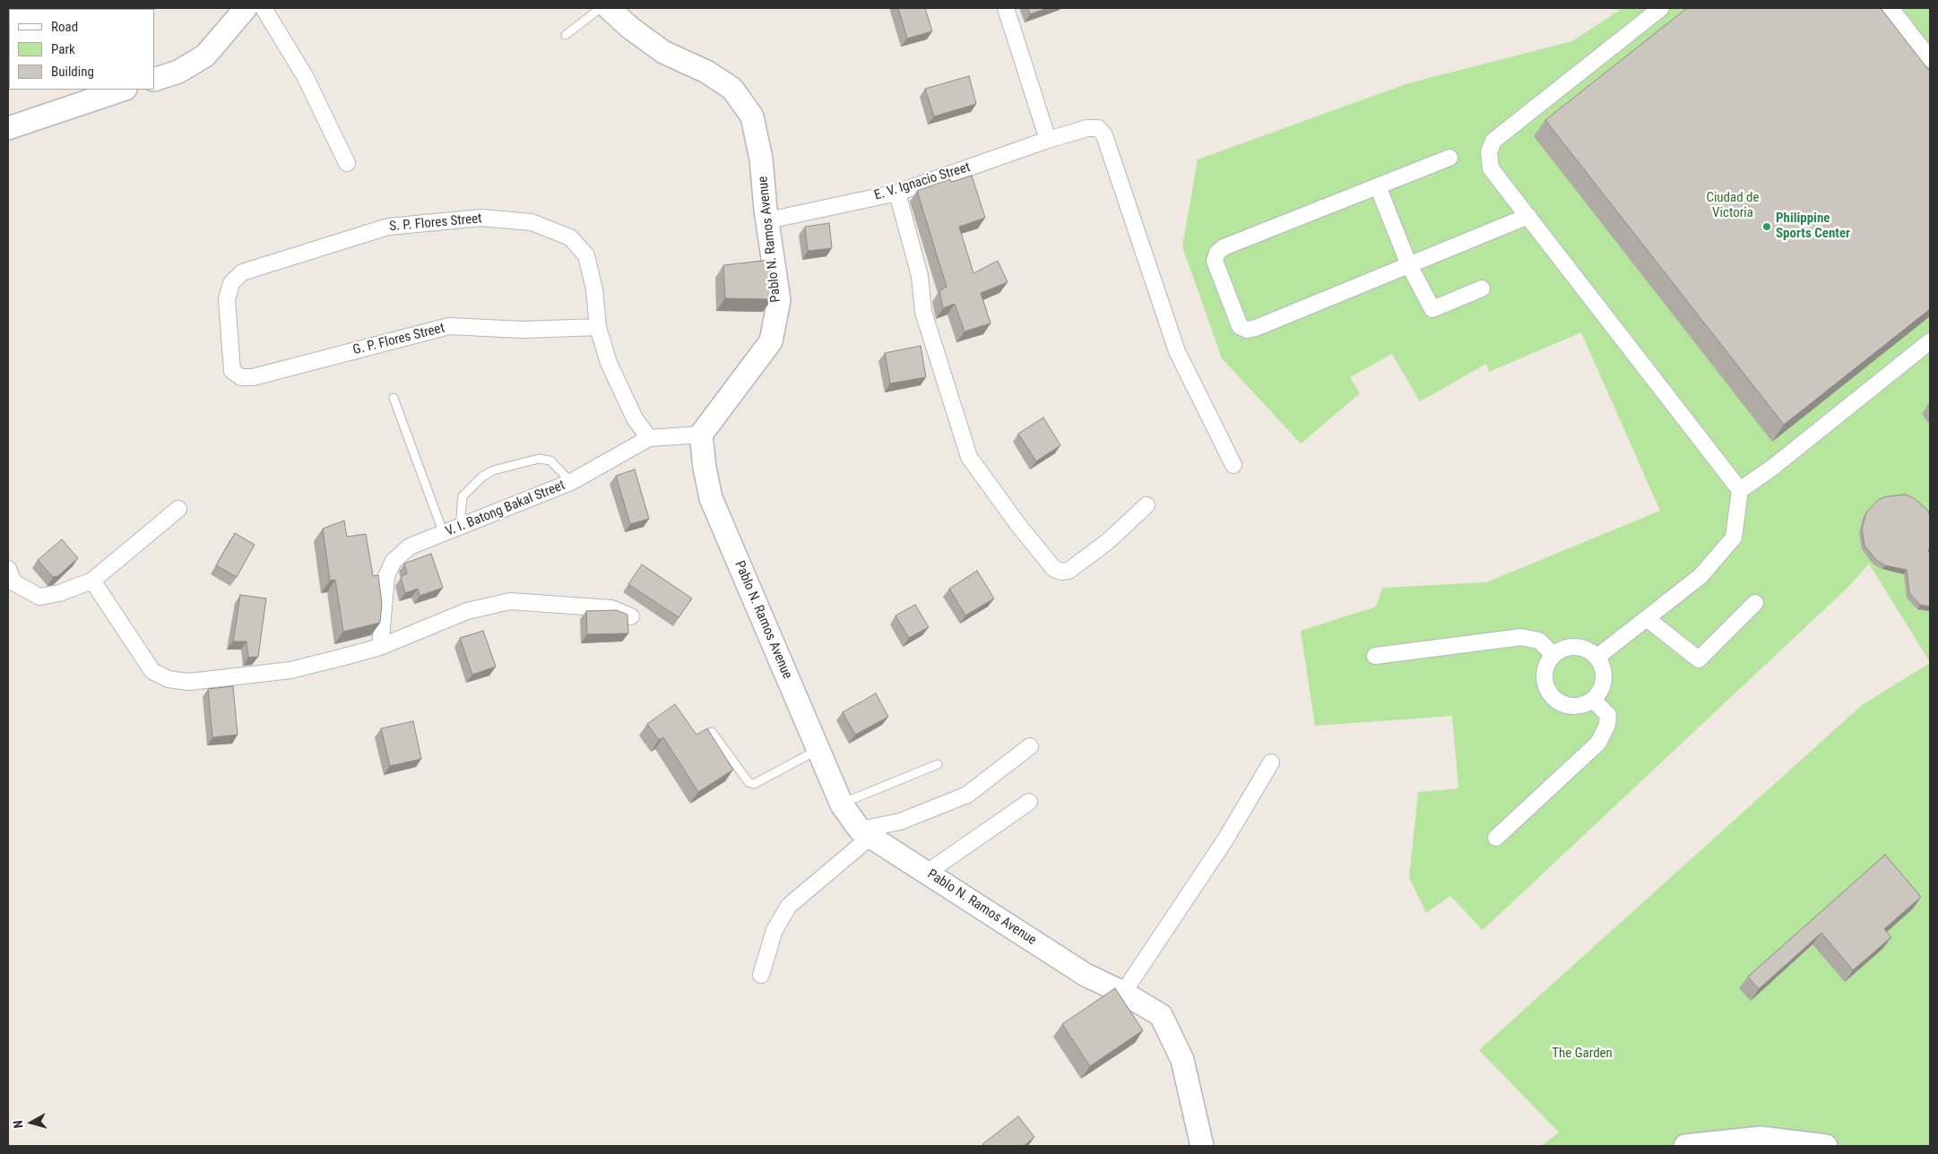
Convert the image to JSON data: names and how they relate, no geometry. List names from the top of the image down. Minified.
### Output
{"streets":{"street":["E. V. Ignacio Street","S. P. Flores Street","Pablo N. Ramos Avenue","G. P. Flores Street","V. I. Batong Bakal Street"]},"crossings":[["E. V. Ignacio Street","Pablo N. Ramos Avenue"],["S. P. Flores Street","G. P. Flores Street"],["S. P. Flores Street","V. I. Batong Bakal Street"],["Pablo N. Ramos Avenue","V. I. Batong Bakal Street"]],"parks":["Ciudad de Victoria","The Garden"],"places":["Philippine Sports Center"],"legend":["Road","Park","Building"],"north":"left"}
